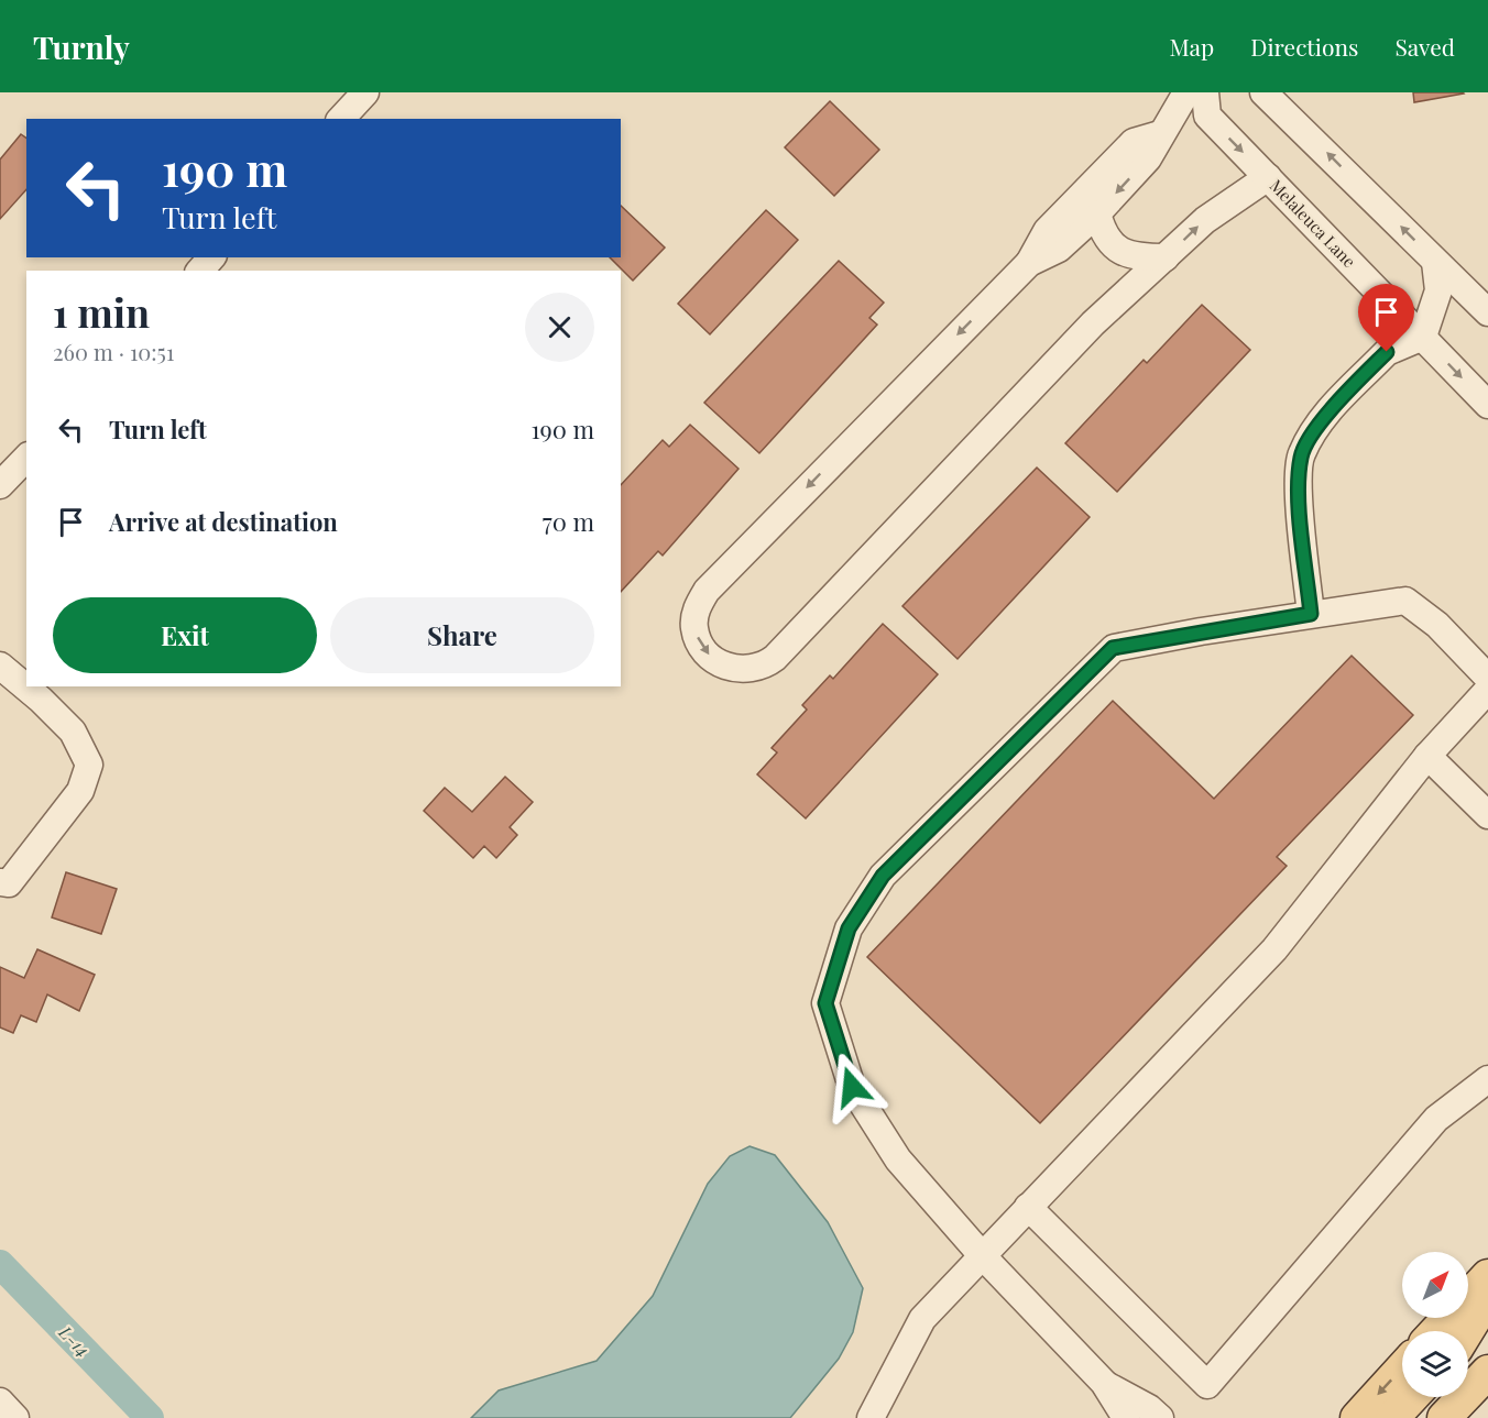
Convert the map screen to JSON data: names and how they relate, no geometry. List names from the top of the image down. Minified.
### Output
{"streets":{"street":["Melaleuca Lane"]},"water":["L-14"],"north":"top right","page":{"header":"Turnly","nav":["Map","Directions","Saved"],"turn":["190 m","Turn left"],"heading":["1 min","260 m · 10:51"],"list":[{"name":"Turn left","value":"190 m"},{"name":"Arrive at destination","value":"70 m"}],"buttons":["Exit","Share"]}}
